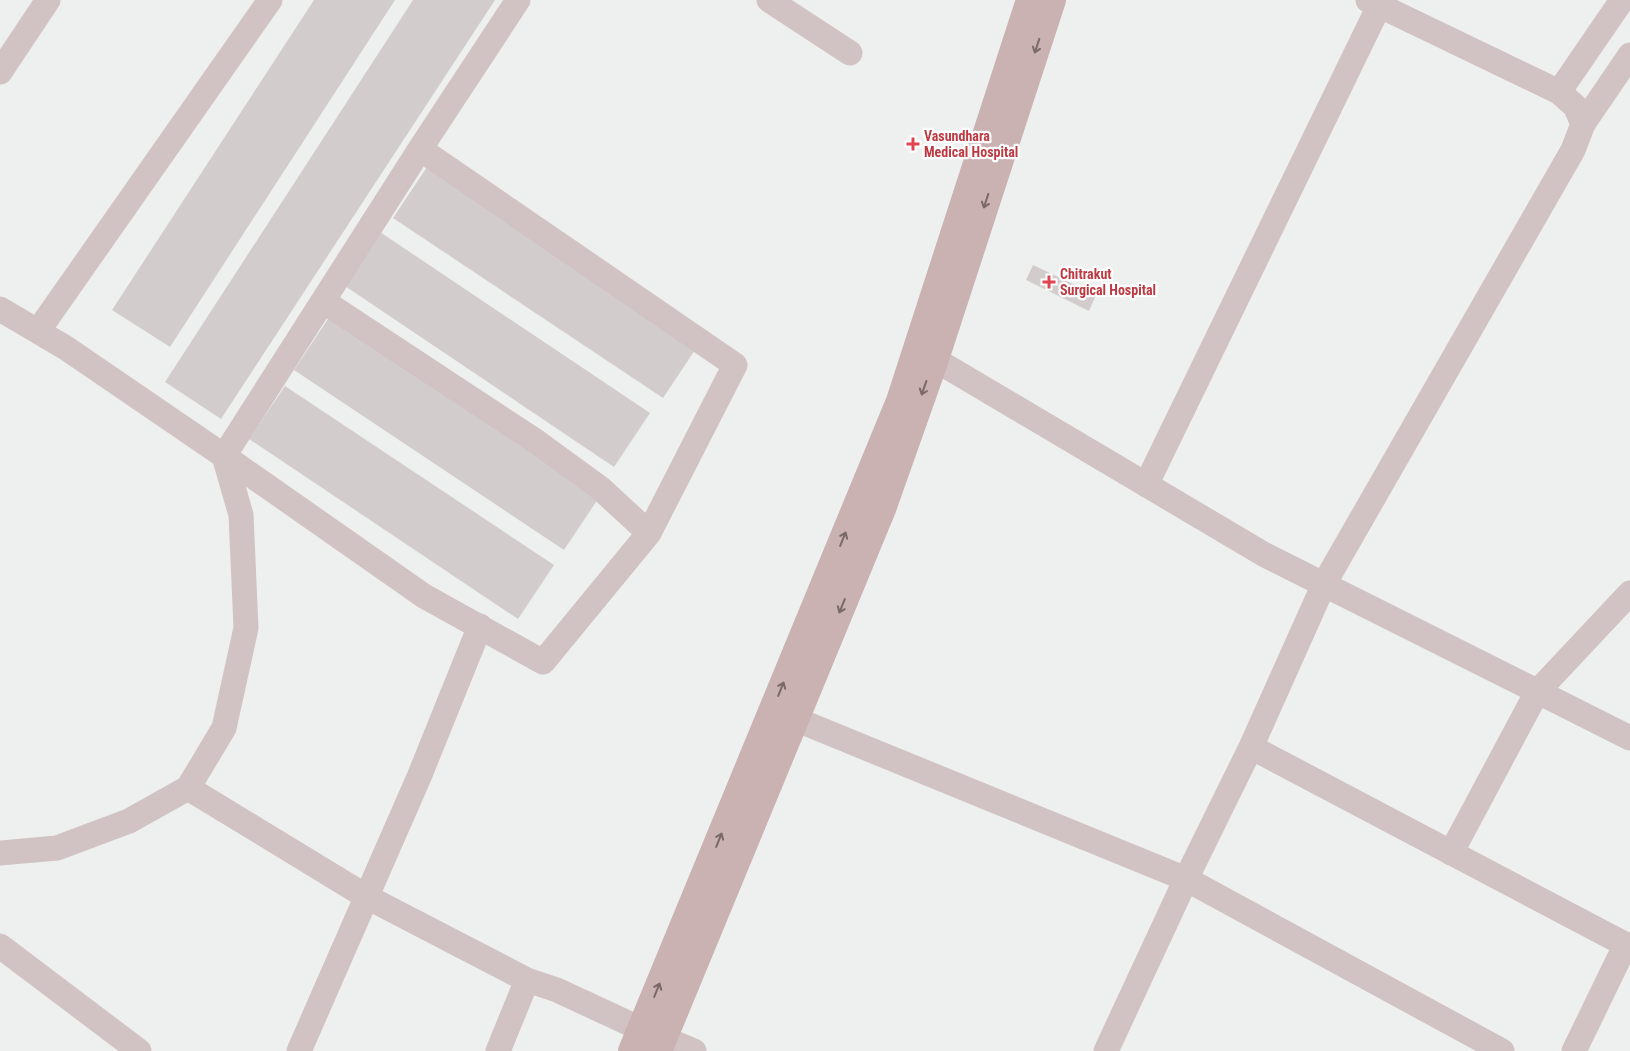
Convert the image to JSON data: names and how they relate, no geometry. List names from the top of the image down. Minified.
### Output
{"places":{"health":["Vasundhara Medical Hospital","Chitrakut Surgical Hospital"]}}
